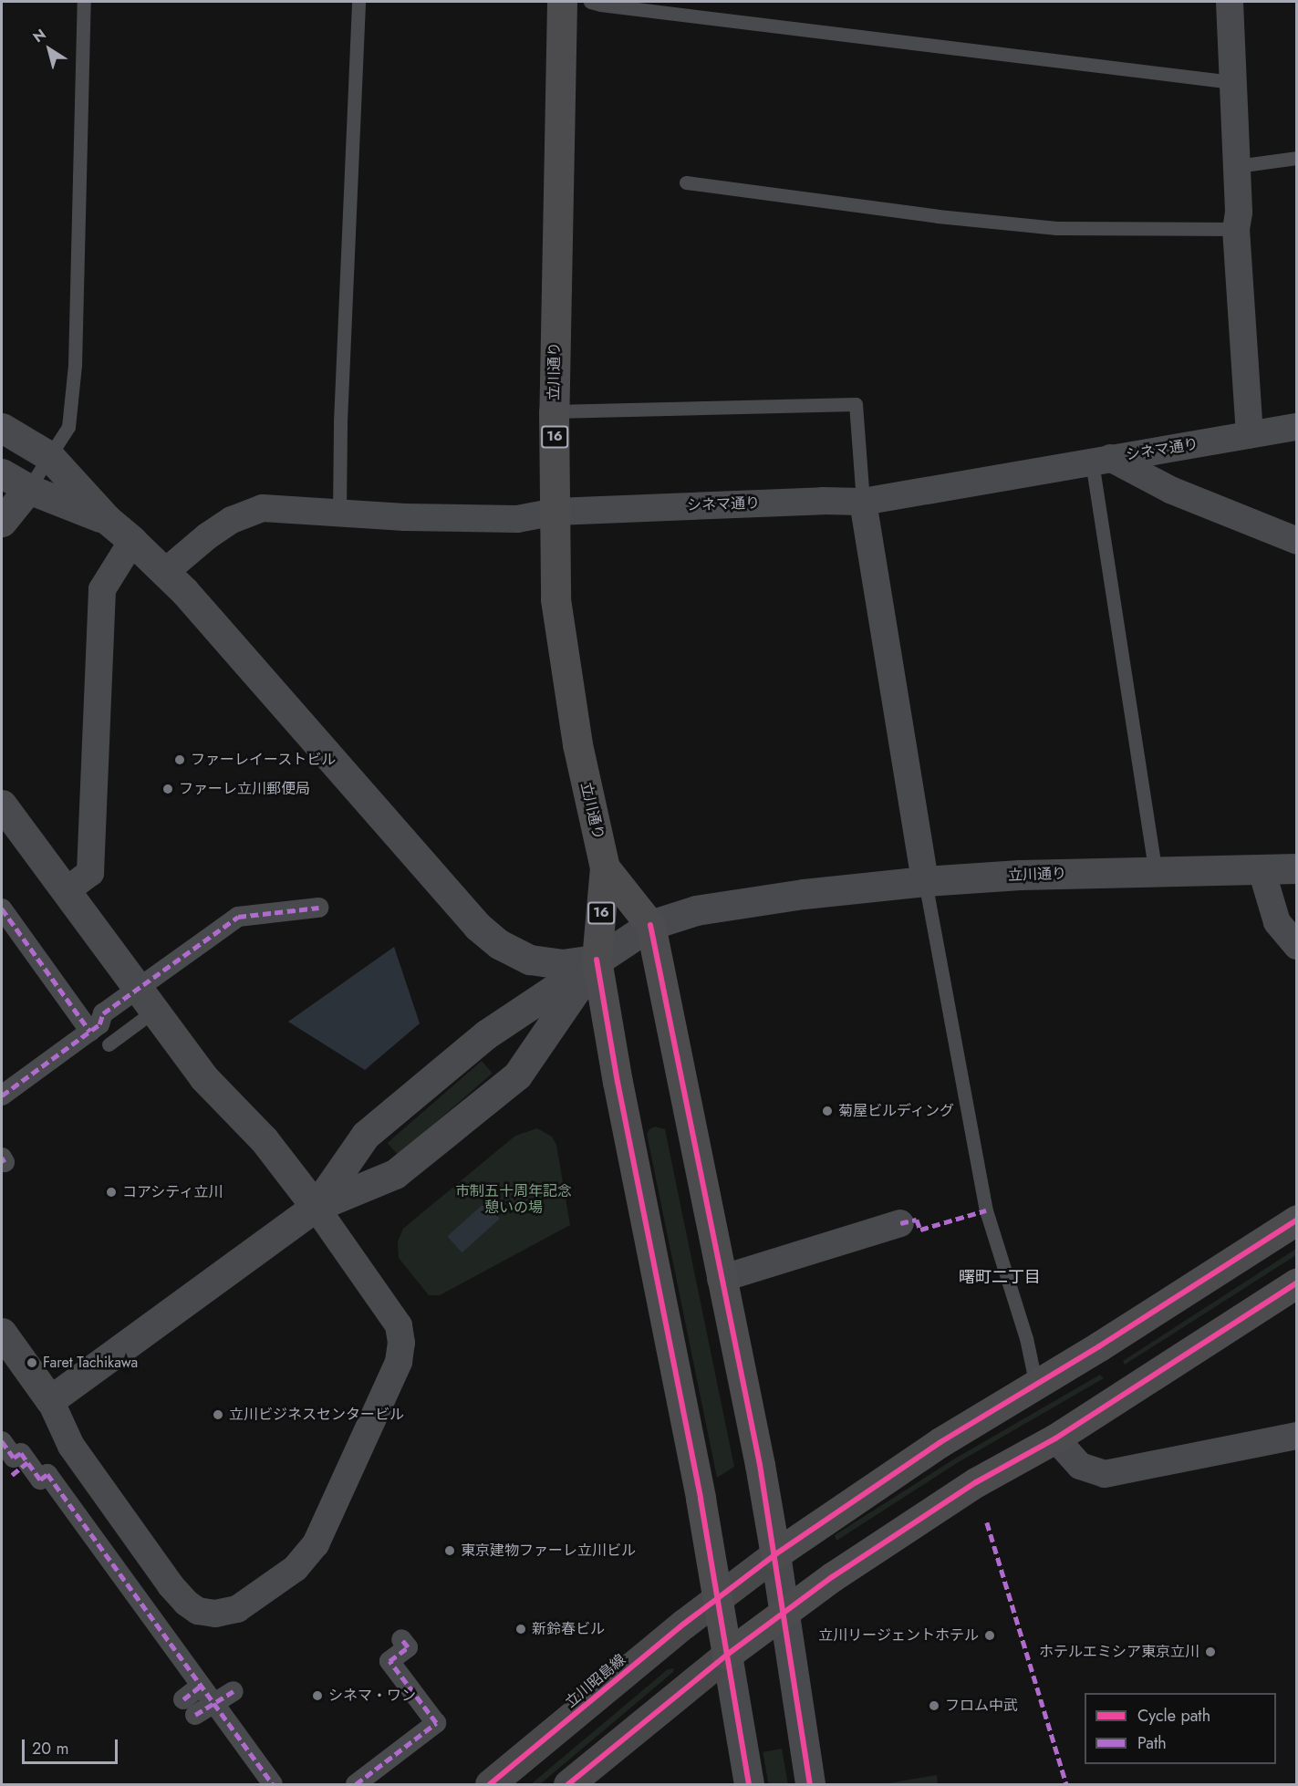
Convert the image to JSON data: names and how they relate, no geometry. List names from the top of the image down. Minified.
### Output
{"streets":{"main road":["立川通り","16","立川昭島線"],"street":["シネマ通り"]},"crossings":[["立川通り","16"],["立川通り","シネマ通り"],["16","立川昭島線"]],"districts":["曙町二丁目"],"parks":["市制五十周年記念 憩いの場"],"places":["ファーレイーストビル","ファーレ立川郵便局","菊屋ビルディング","コアシティ立川","Faret Tachikawa","立川ビジネスセンタービル","東京建物ファーレ立川ビル","新鈴春ビル","立川リージェントホテル","ホテルエミシア東京立川","シネマ・ワン","フロム中武"],"legend":["Cycle path","Path"],"scale_bar":"20 m","north":"top left"}
